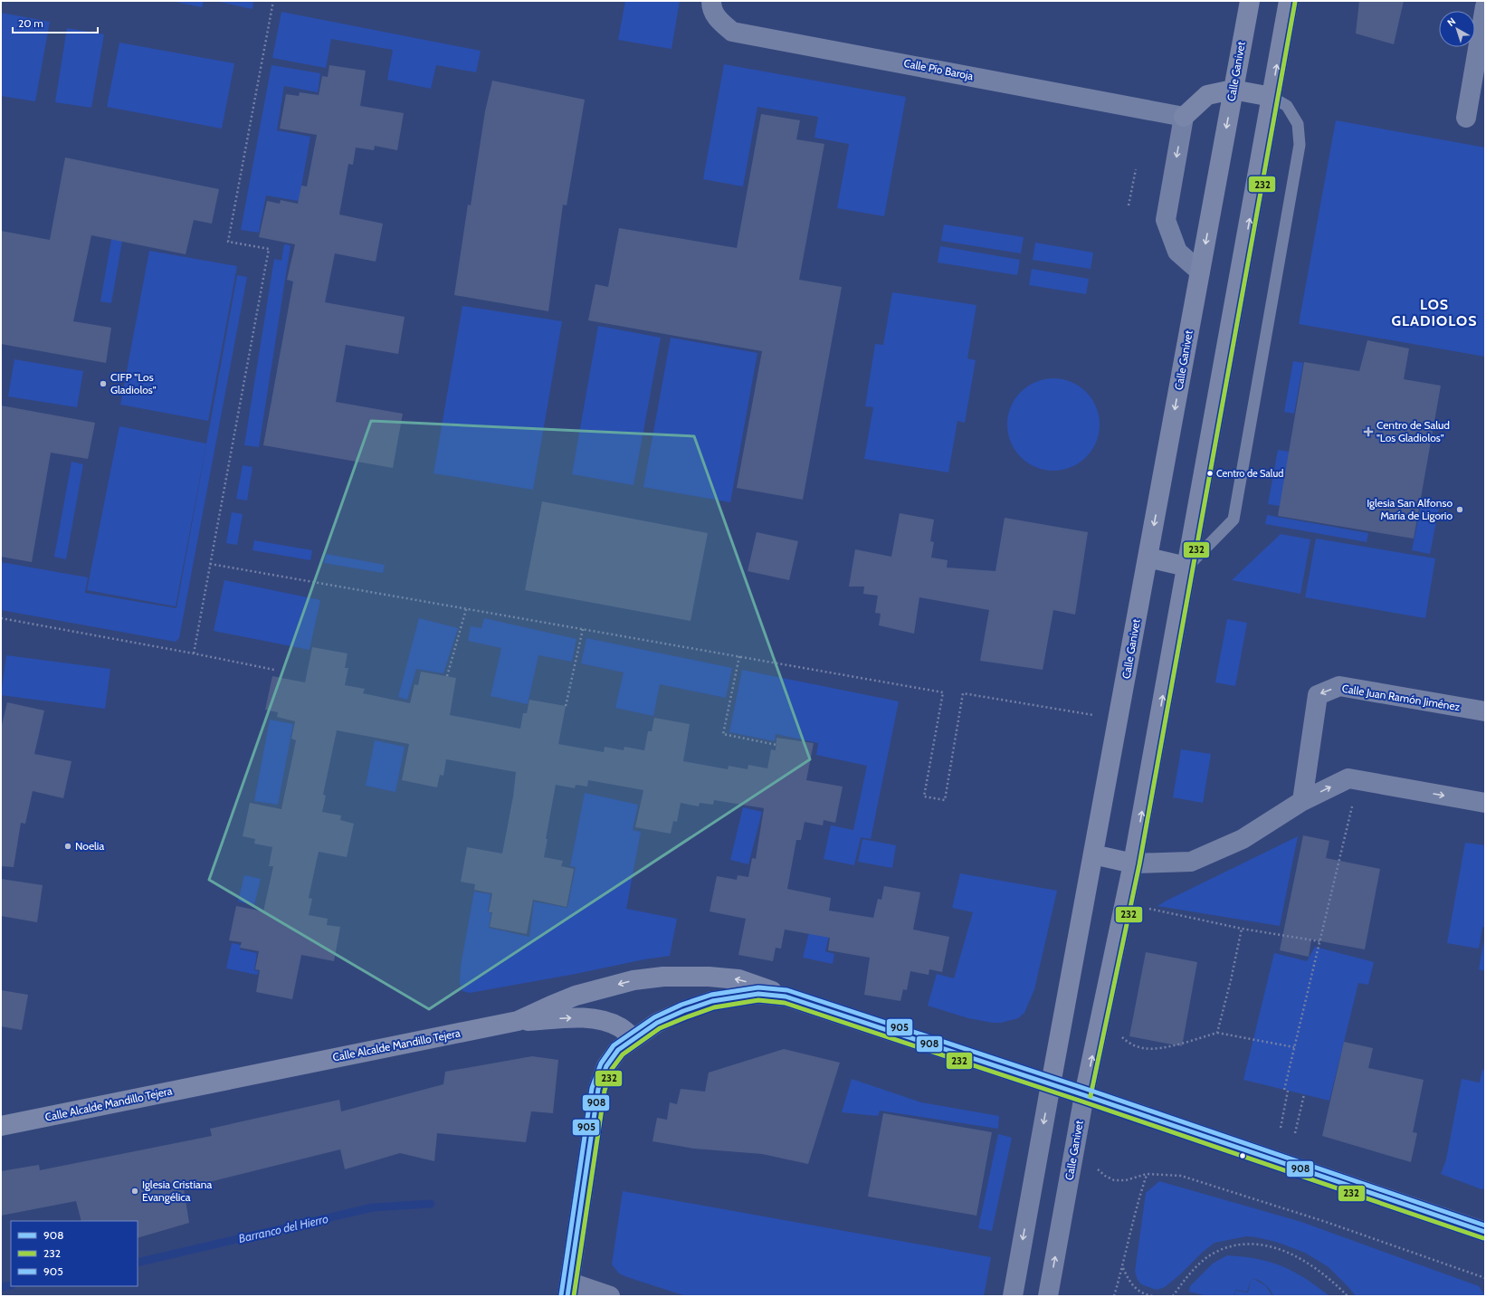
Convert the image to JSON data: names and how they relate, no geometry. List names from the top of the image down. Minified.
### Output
{"streets":{"street":["Calle Pío Baroja","Calle Ganivet","Calle Juan Ramón Jiménez","Calle Alcalde Mandillo Tejera"]},"districts":["LOS GLADIOLOS"],"water":["Barranco del Hierro"],"places":{"other":["CIFP \"Los Gladiolos\"","Centro de Salud","Iglesia San Alfonso María de Ligorio","Noelia","Iglesia Cristiana Evangélica"],"health":["Centro de Salud \"Los Gladiolos\""]},"lines":["transit line 232","transit line 905","transit line 908"],"legend":["908","232","905"],"scale_bar":"20 m","north":"top left"}
